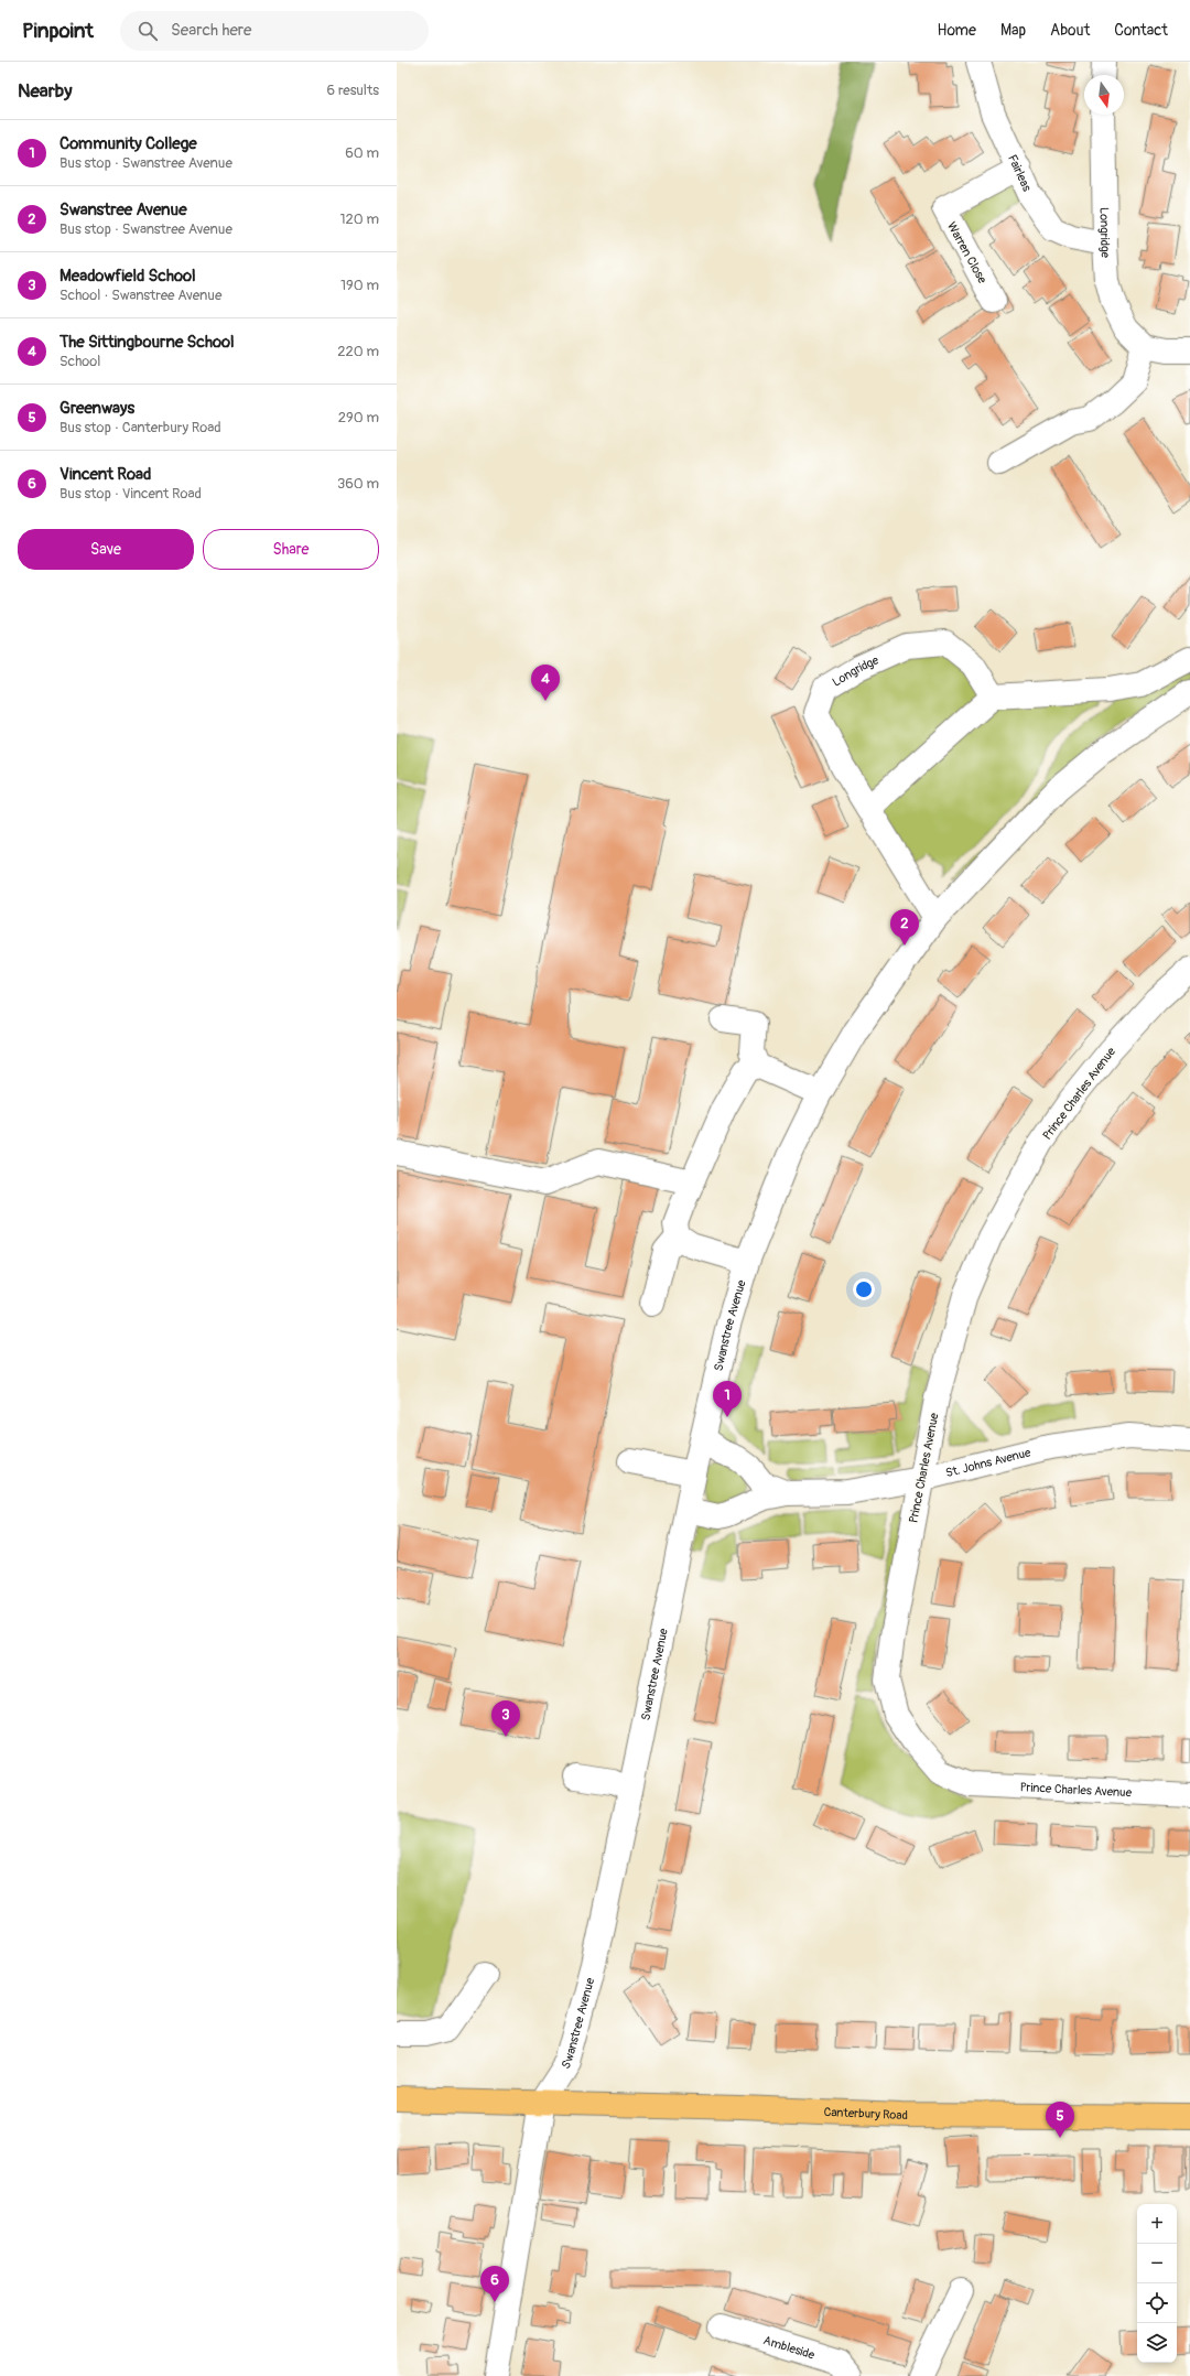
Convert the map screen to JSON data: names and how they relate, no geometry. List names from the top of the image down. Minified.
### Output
{"streets":{"main road":["Canterbury Road"],"street":["Fairleas","Longridge","Warren Close","Prince Charles Avenue","Swanstree Avenue","St. Johns Avenue","Ambleside"]},"crossings":[["Fairleas","Longridge"],["Fairleas","Warren Close"],["Longridge","Swanstree Avenue"],["Prince Charles Avenue","St. Johns Avenue"],["Swanstree Avenue","St. Johns Avenue"],["Swanstree Avenue","Canterbury Road"]],"north":"bottom","page":{"header":"Pinpoint","search":"Search here","nav":["Home","Map","About","Contact"],"heading":["Nearby","6 results"],"list":[{"mark":"1","name":"Community College","note":"Bus stop · Swanstree Avenue","value":"60 m"},{"mark":"2","name":"Swanstree Avenue","note":"Bus stop · Swanstree Avenue","value":"120 m"},{"mark":"3","name":"Meadowfield School","note":"School · Swanstree Avenue","value":"190 m"},{"mark":"4","name":"The Sittingbourne School","note":"School","value":"220 m"},{"mark":"5","name":"Greenways","note":"Bus stop · Canterbury Road","value":"290 m"},{"mark":"6","name":"Vincent Road","note":"Bus stop · Vincent Road","value":"360 m"}],"buttons":["Save","Share"],"pins":["4","2","1","3","5","6"],"map_buttons":["+","−"]}}
